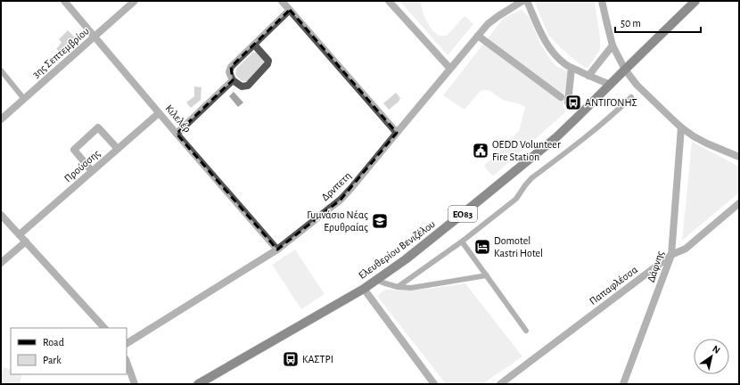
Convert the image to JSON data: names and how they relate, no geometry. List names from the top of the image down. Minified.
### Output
{"streets":{"main road":["ΕΟ83","Ελευθερίου Βενιζέλου"],"street":["3ης Σεπτεμβρίου","Κιλελέρ","Προύσσης","Δρνπετη","Δάφνης","Παπαφλέσσα"]},"crossings":[["3ης Σεπτεμβρίου","Κιλελέρ"],["Κιλελέρ","Προύσσης"],["Κιλελέρ","Δρνπετη"],["Δάφνης","Παπαφλέσσα"]],"places":{"bus stop":["ΑΝΤΙΓΟΝΗΣ","ΚΑΣΤΡΙ"],"public building":["OEDD Volunteer Fire Station"],"school or university":["Γυμνάσιο Νέας Ερυθραίας"],"hotel":["Domotel Kastri Hotel"]},"legend":["Road","Park"],"scale_bar":"50 m","north":"top right"}
